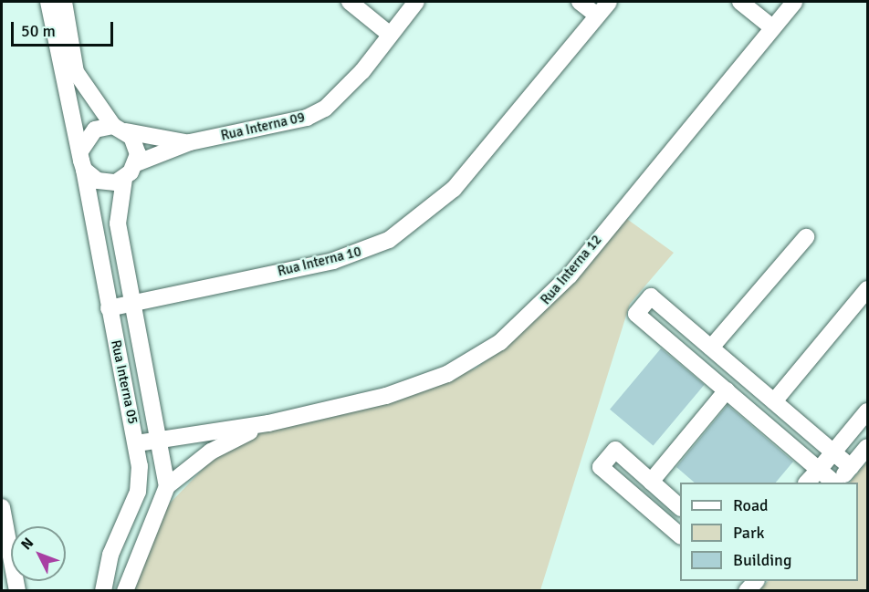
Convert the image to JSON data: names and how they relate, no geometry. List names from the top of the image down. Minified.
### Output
{"streets":{"street":["Rua Interna 09","Rua Interna 10","Rua Interna 12","Rua Interna 05"]},"crossings":[["Rua Interna 09","Rua Interna 05"],["Rua Interna 10","Rua Interna 05"],["Rua Interna 12","Rua Interna 05"]],"legend":["Road","Park","Building"],"scale_bar":"50 m","north":"top left"}
